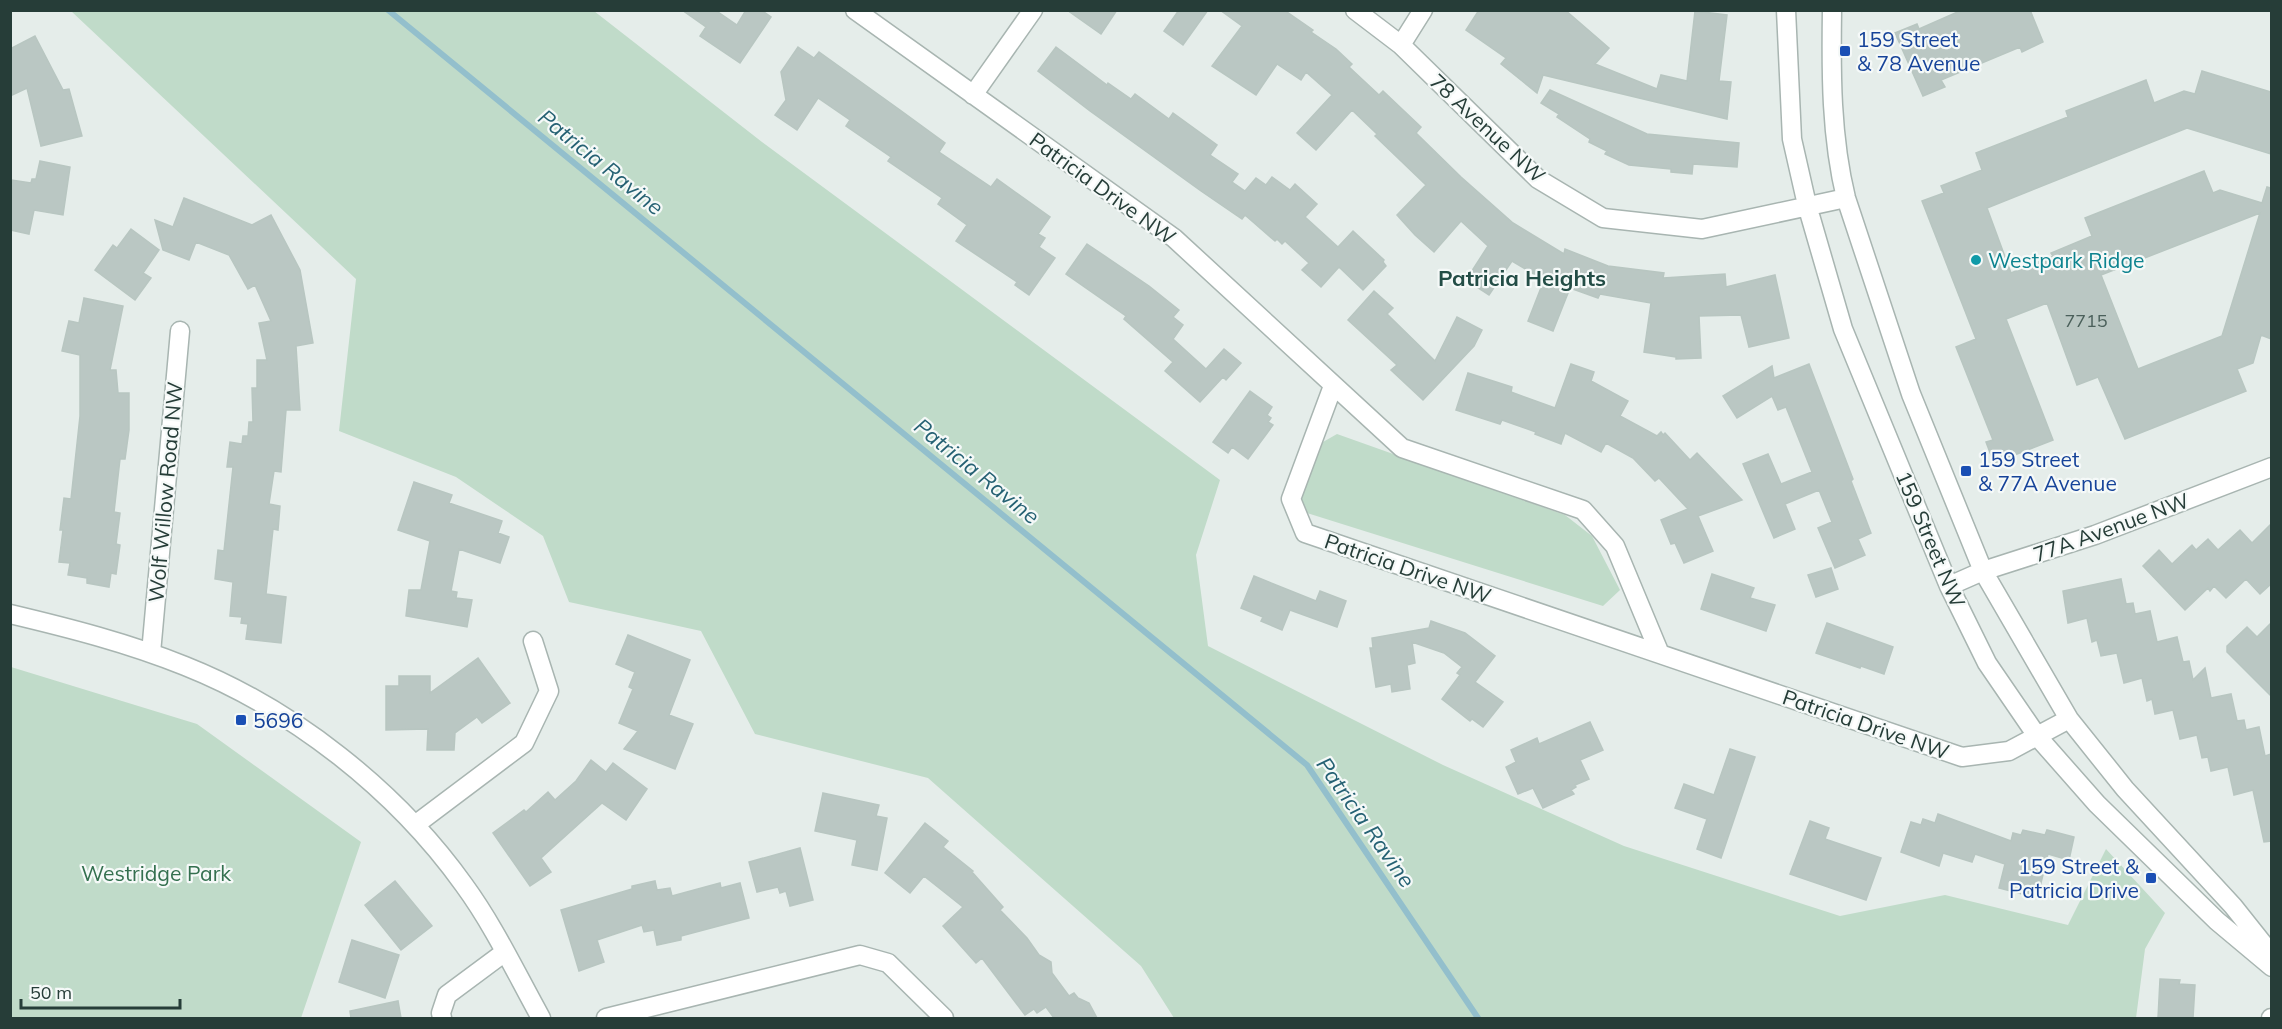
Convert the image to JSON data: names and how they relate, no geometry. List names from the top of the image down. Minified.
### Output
{"streets":{"street":["78 Avenue NW","Patricia Drive NW","Wolf Willow Road NW","77A Avenue NW","159 Street NW"]},"crossings":[["78 Avenue NW","159 Street NW"],["Patricia Drive NW","159 Street NW"],["77A Avenue NW","159 Street NW"]],"districts":["Patricia Heights"],"water":["Patricia Ravine"],"parks":["Westridge Park"],"places":{"transit":["159 Street & 78 Avenue","159 Street & 77A Avenue","5696","159 Street & Patricia Drive"],"other":["Westpark Ridge"]},"house_numbers":["7715"],"scale_bar":"50 m"}
